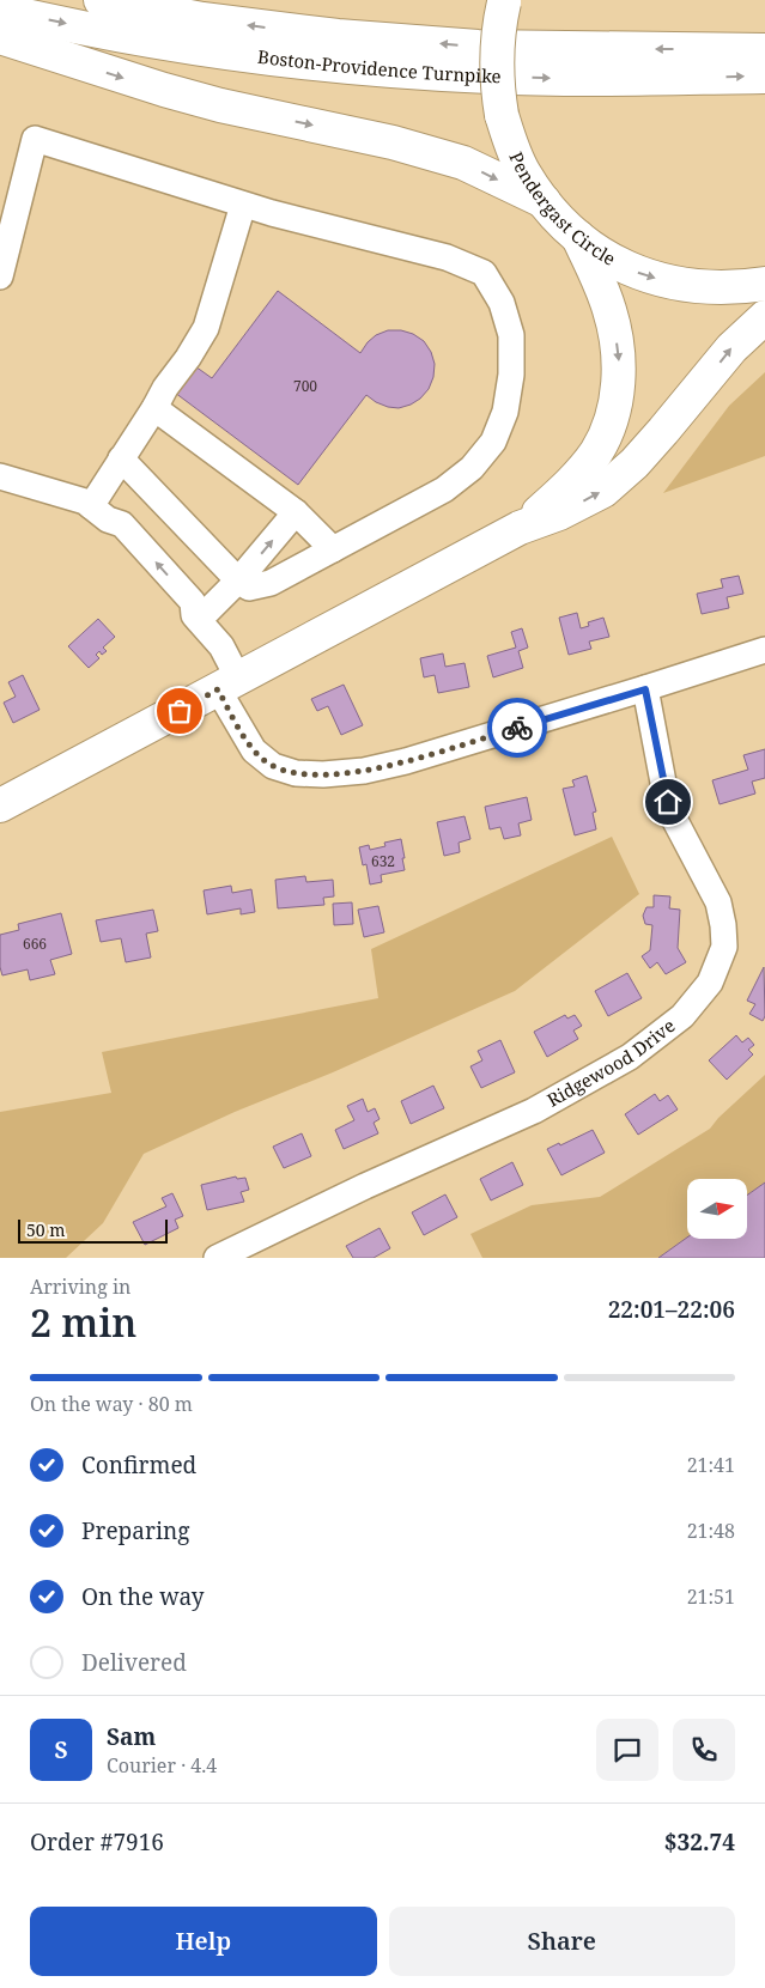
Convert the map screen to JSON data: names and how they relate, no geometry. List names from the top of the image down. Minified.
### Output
{"streets":{"main road":["Boston-Providence Turnpike","Pendergast Circle"],"street":["Ridgewood Drive"]},"one_way":["Pendergast Circle"],"house_numbers":["700","632","666"],"scale_bar":"50 m","north":"right","page":{"scale":"50 m","heading":["2 min","Arriving in","22:01–22:06"],"panel":["Sam","Courier · 4.4","Order #7916","$32.74"],"bar":"On the way · 80 m","list":[["Confirmed","21:41"],["Preparing","21:48"],["On the way","21:51"],"Delivered"],"round":"S","buttons":["Help","Share"]}}
